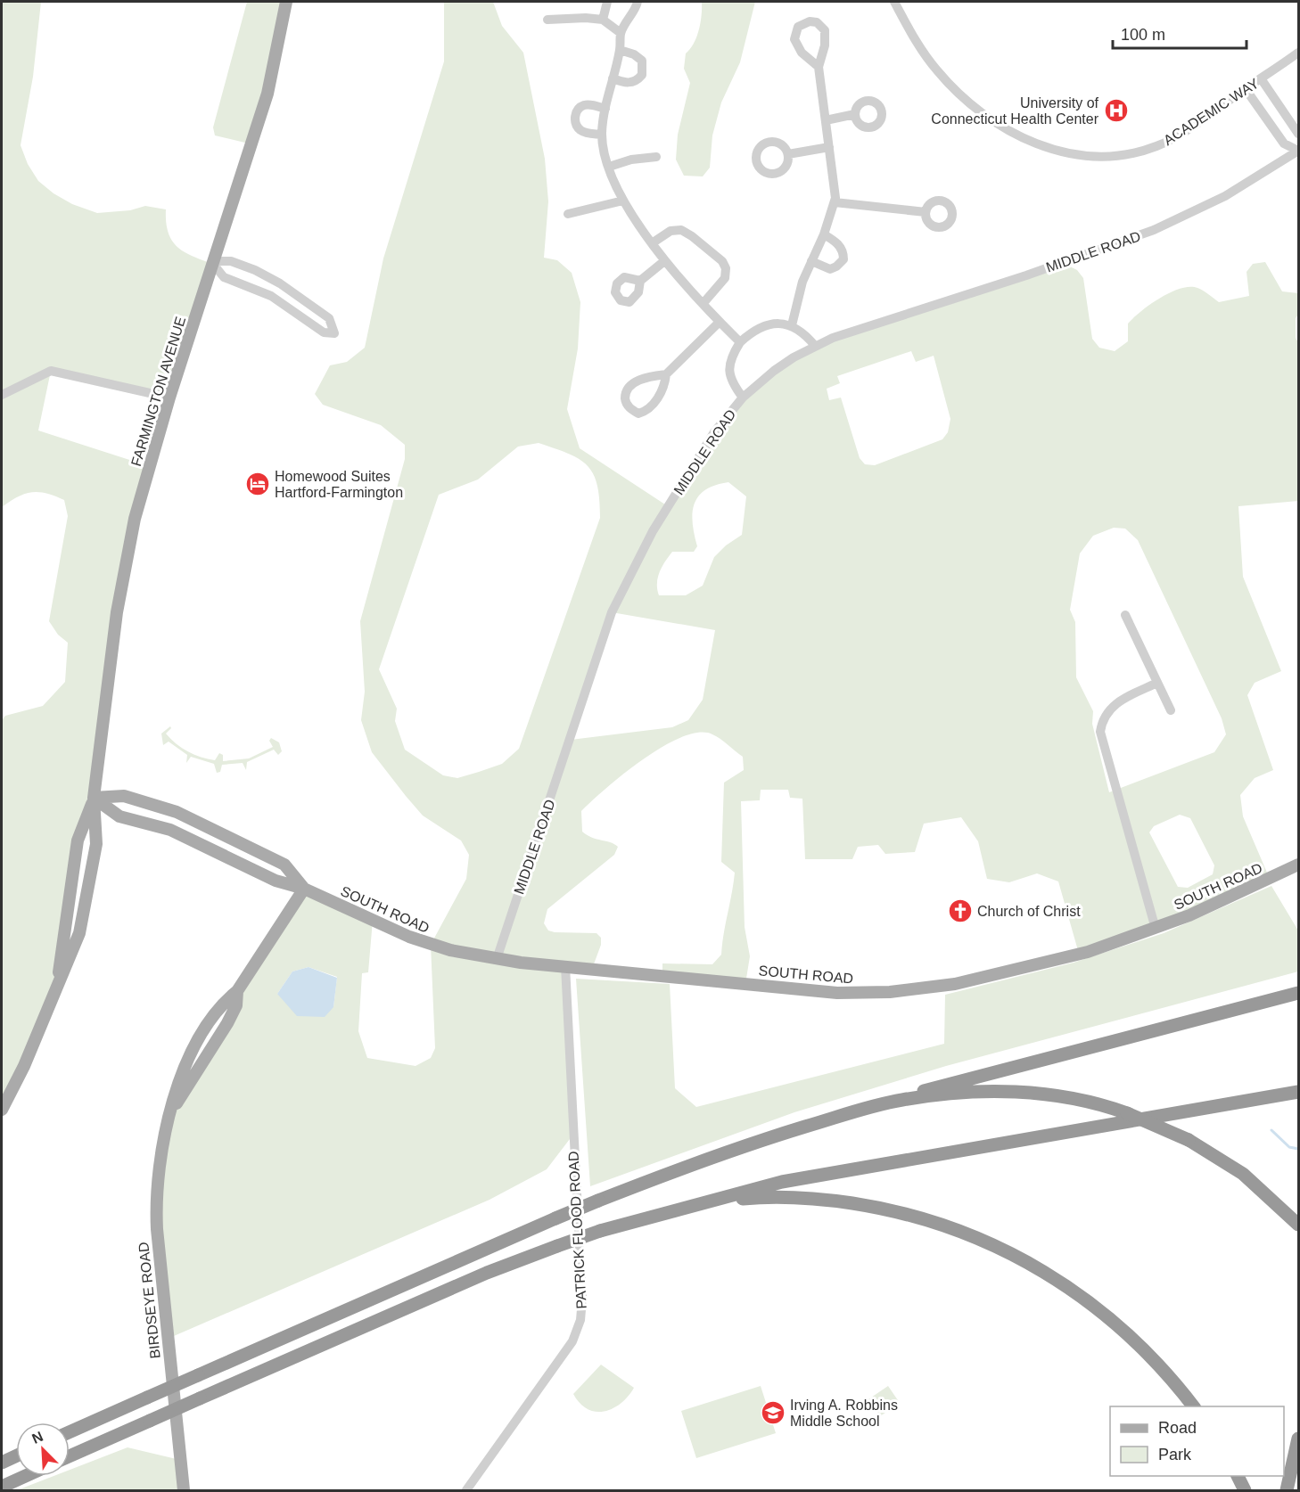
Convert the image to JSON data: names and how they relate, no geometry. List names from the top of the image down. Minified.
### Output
{"streets":{"main road":["FARMINGTON AVENUE","SOUTH ROAD","BIRDSEYE ROAD"],"street":["ACADEMIC WAY","MIDDLE ROAD","PATRICK FLOOD ROAD"]},"crossings":[["MIDDLE ROAD","SOUTH ROAD"],["FARMINGTON AVENUE","SOUTH ROAD"],["SOUTH ROAD","PATRICK FLOOD ROAD"],["SOUTH ROAD","BIRDSEYE ROAD"]],"places":{"hospital":["University of Connecticut Health Center"],"hotel":["Homewood Suites Hartford-Farmington"],"church":["Church of Christ"],"school or university":["Irving A. Robbins Middle School"]},"legend":["Road","Park"],"scale_bar":"100 m","north":"top left"}
